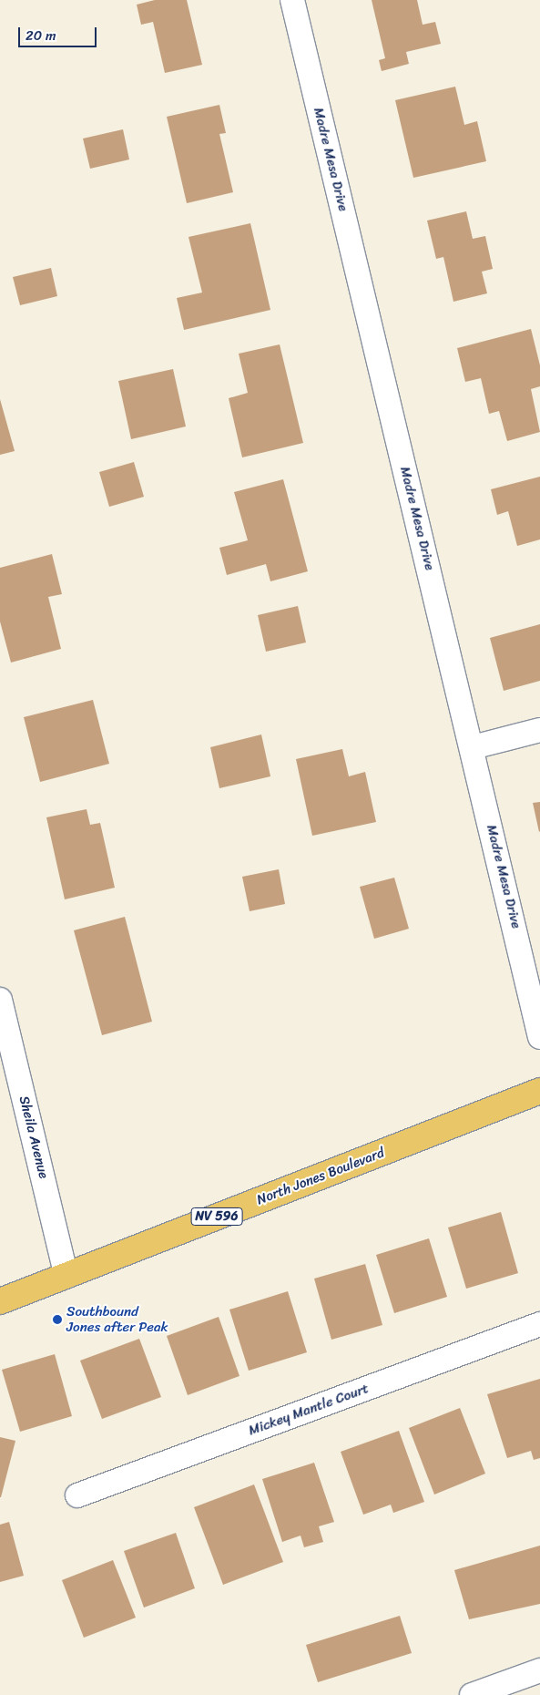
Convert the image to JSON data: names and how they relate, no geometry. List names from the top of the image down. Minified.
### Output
{"streets":{"main road":["North Jones Boulevard","NV 596"],"street":["Madre Mesa Drive","Sheila Avenue","Mickey Mantle Court"]},"crossings":[["Sheila Avenue","North Jones Boulevard"]],"places":["Southbound Jones after Peak"],"scale_bar":"20 m"}
